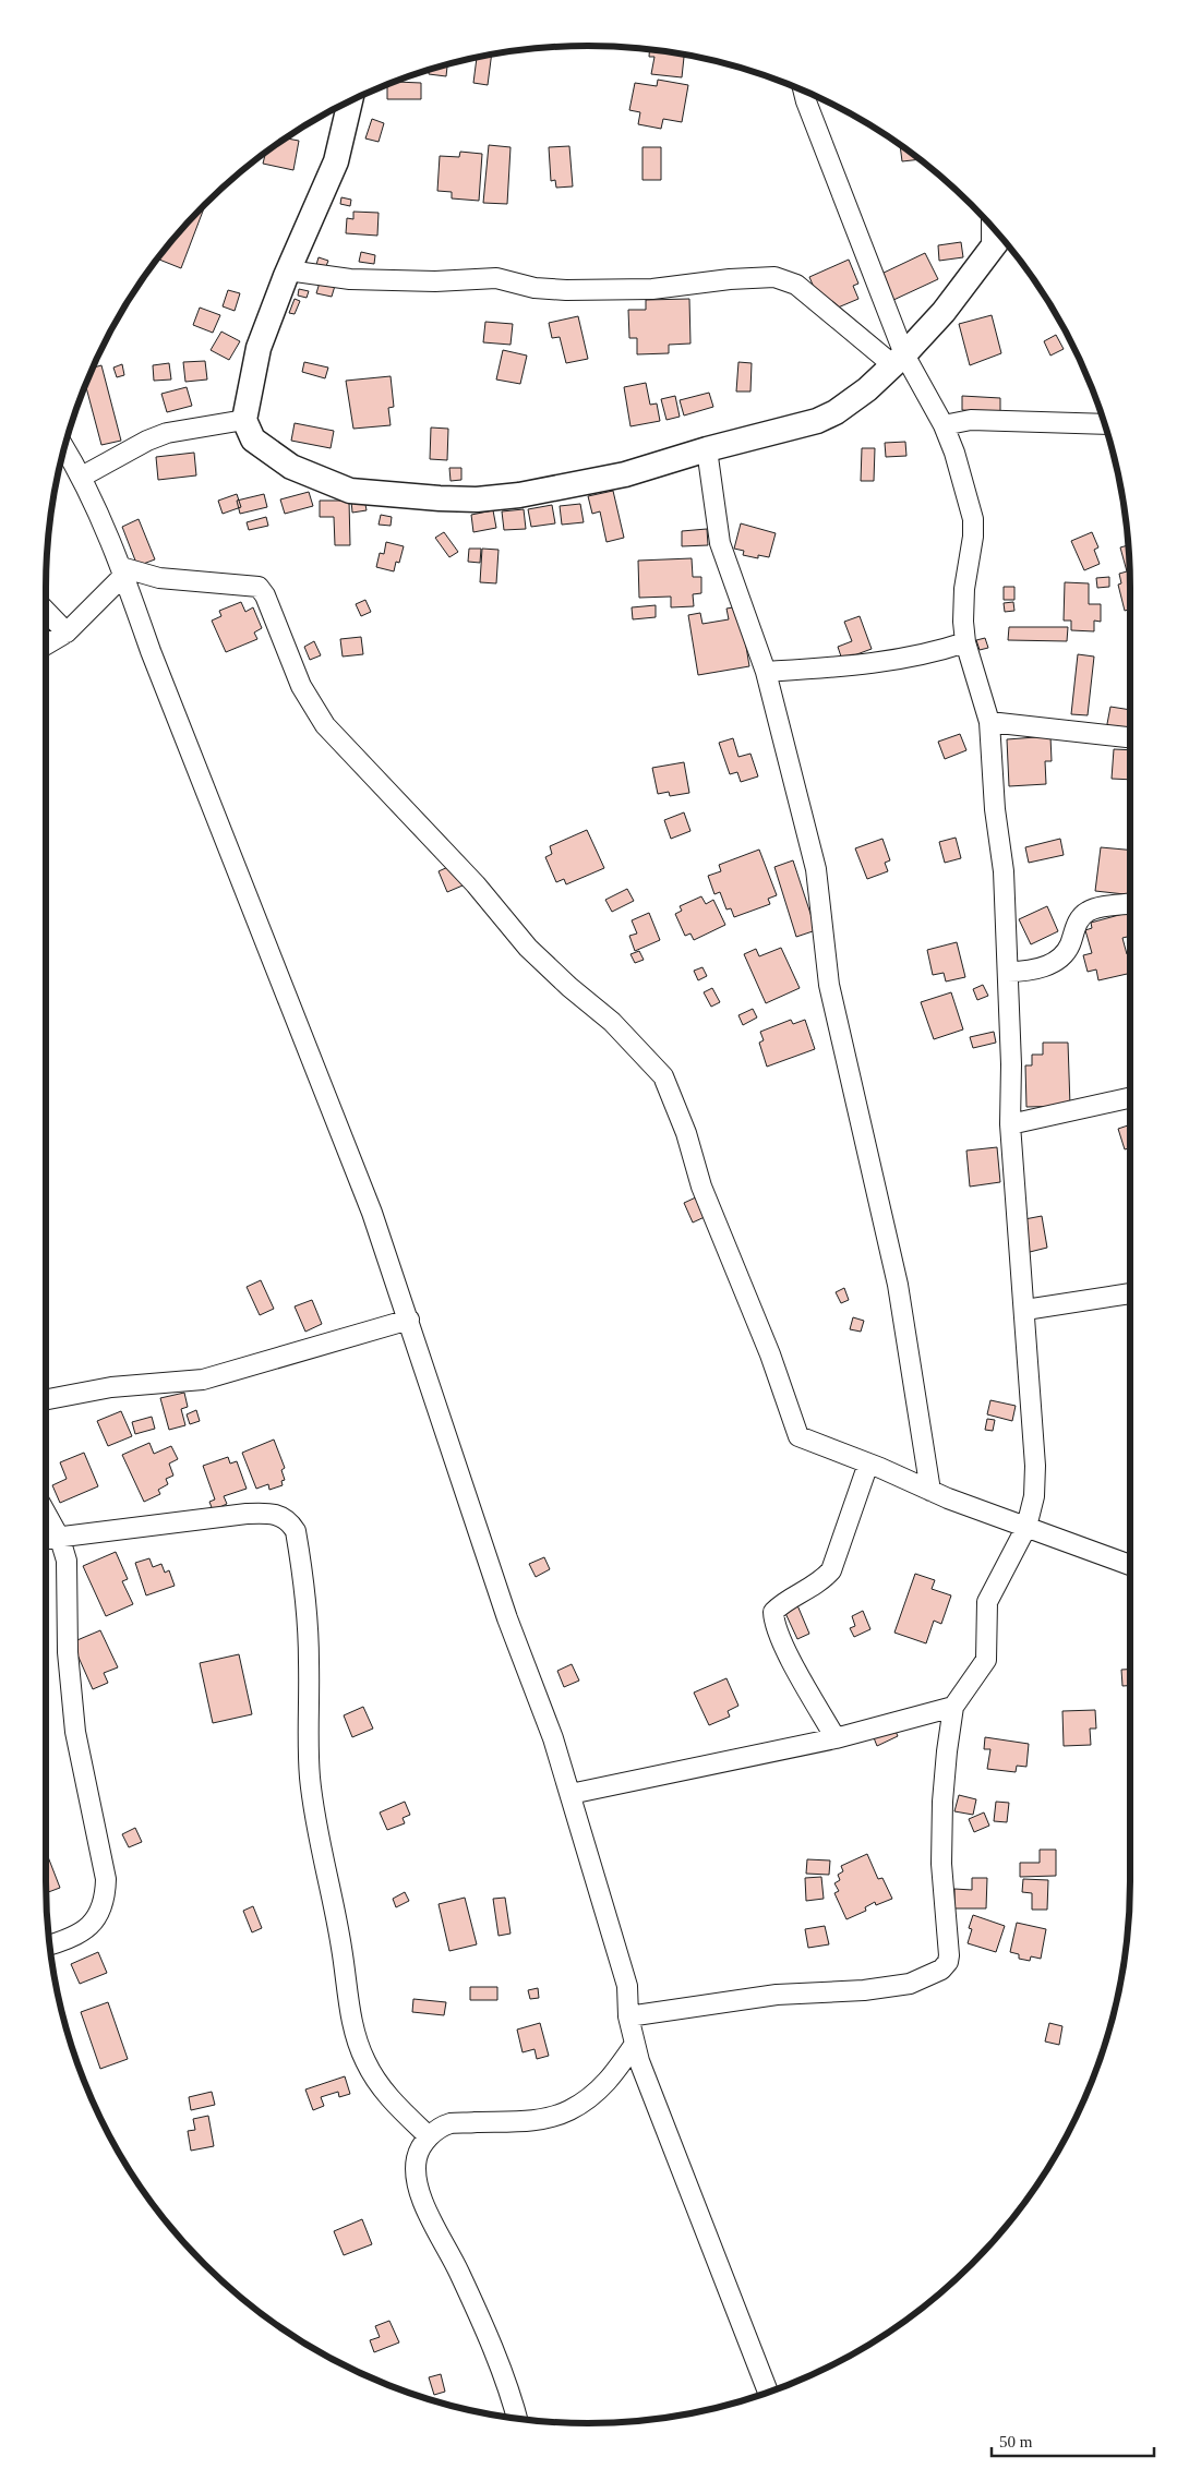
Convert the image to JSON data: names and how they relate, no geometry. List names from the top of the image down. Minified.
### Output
{"scale_bar":"50 m"}
